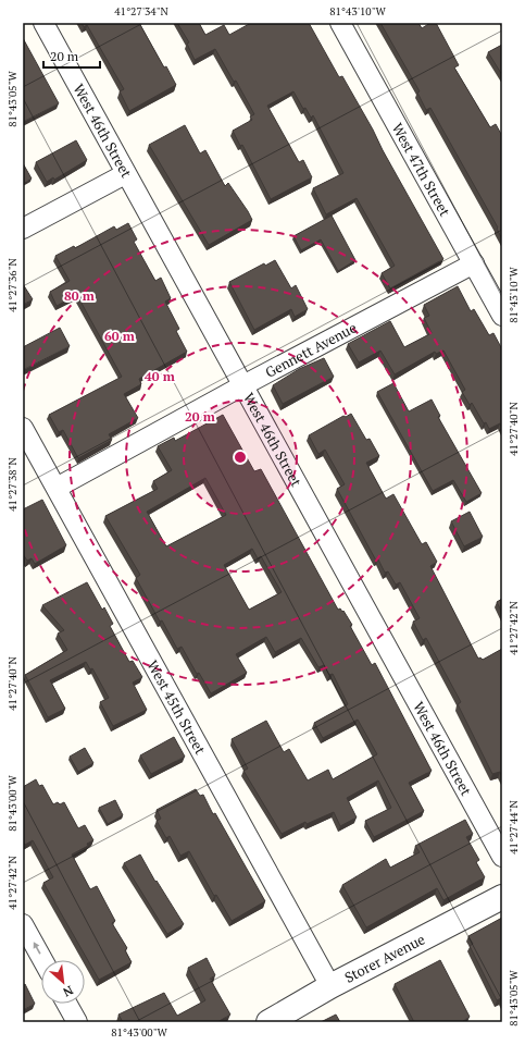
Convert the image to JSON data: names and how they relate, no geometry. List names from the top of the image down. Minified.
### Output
{"streets":{"street":["West 46th Street","West 47th Street","Gennett Avenue","West 45th Street","Storer Avenue"]},"crossings":[["West 46th Street","Gennett Avenue"],["West 47th Street","Gennett Avenue"],["Gennett Avenue","West 45th Street"],["West 45th Street","Storer Avenue"]],"scale_bar":"20 m","north":"bottom right","coordinates":["41°27'34\"N","81°43'10\"W","81°43'05\"W","41°27'36\"N","41°27'40\"N","41°27'38\"N","41°27'42\"N","81°43'00\"W","41°27'44\"N"],"rings":["80 m","60 m","40 m","20 m"]}
